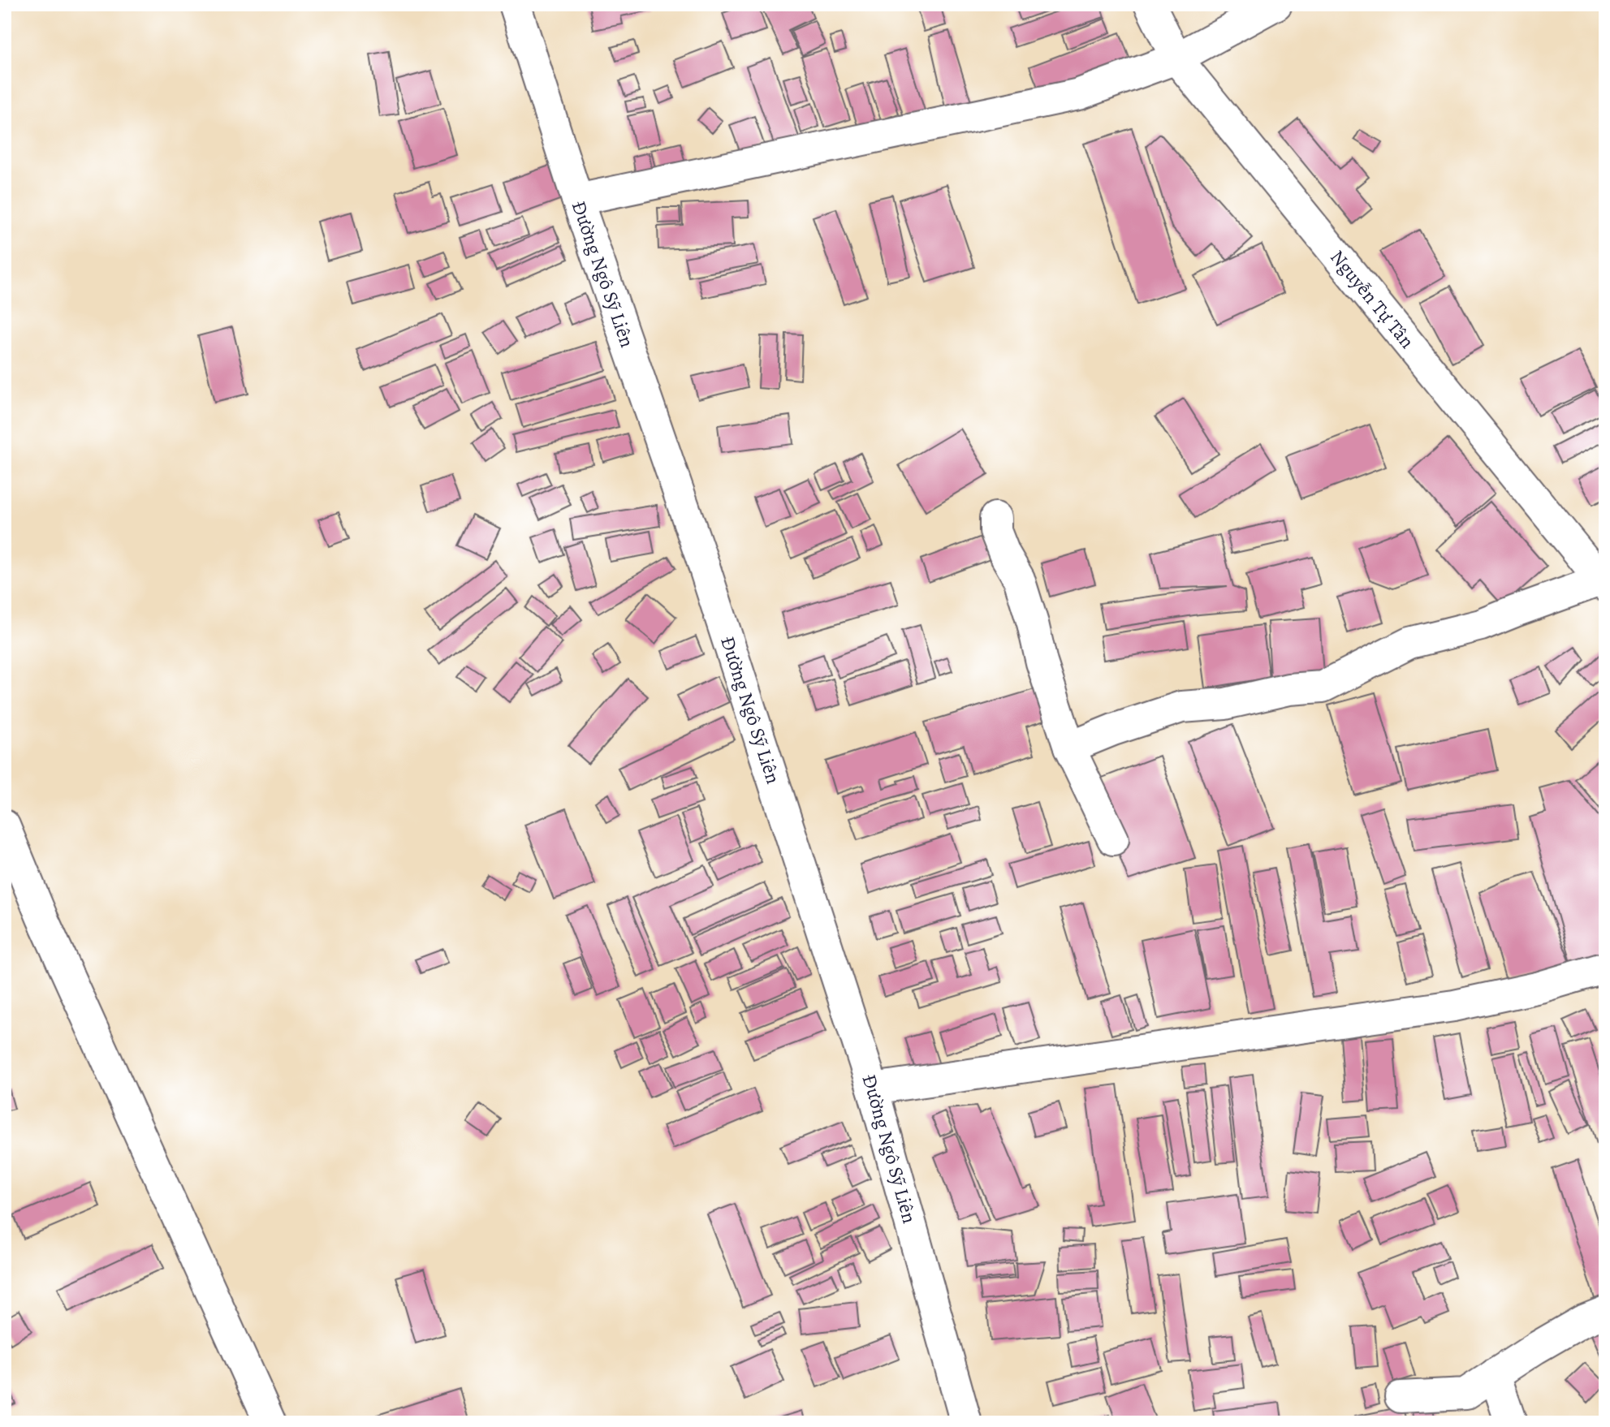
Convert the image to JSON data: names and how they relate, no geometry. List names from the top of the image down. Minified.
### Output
{"streets":{"street":["Đường Ngô Sỹ Liên","Nguyễn Tự Tân"]}}
